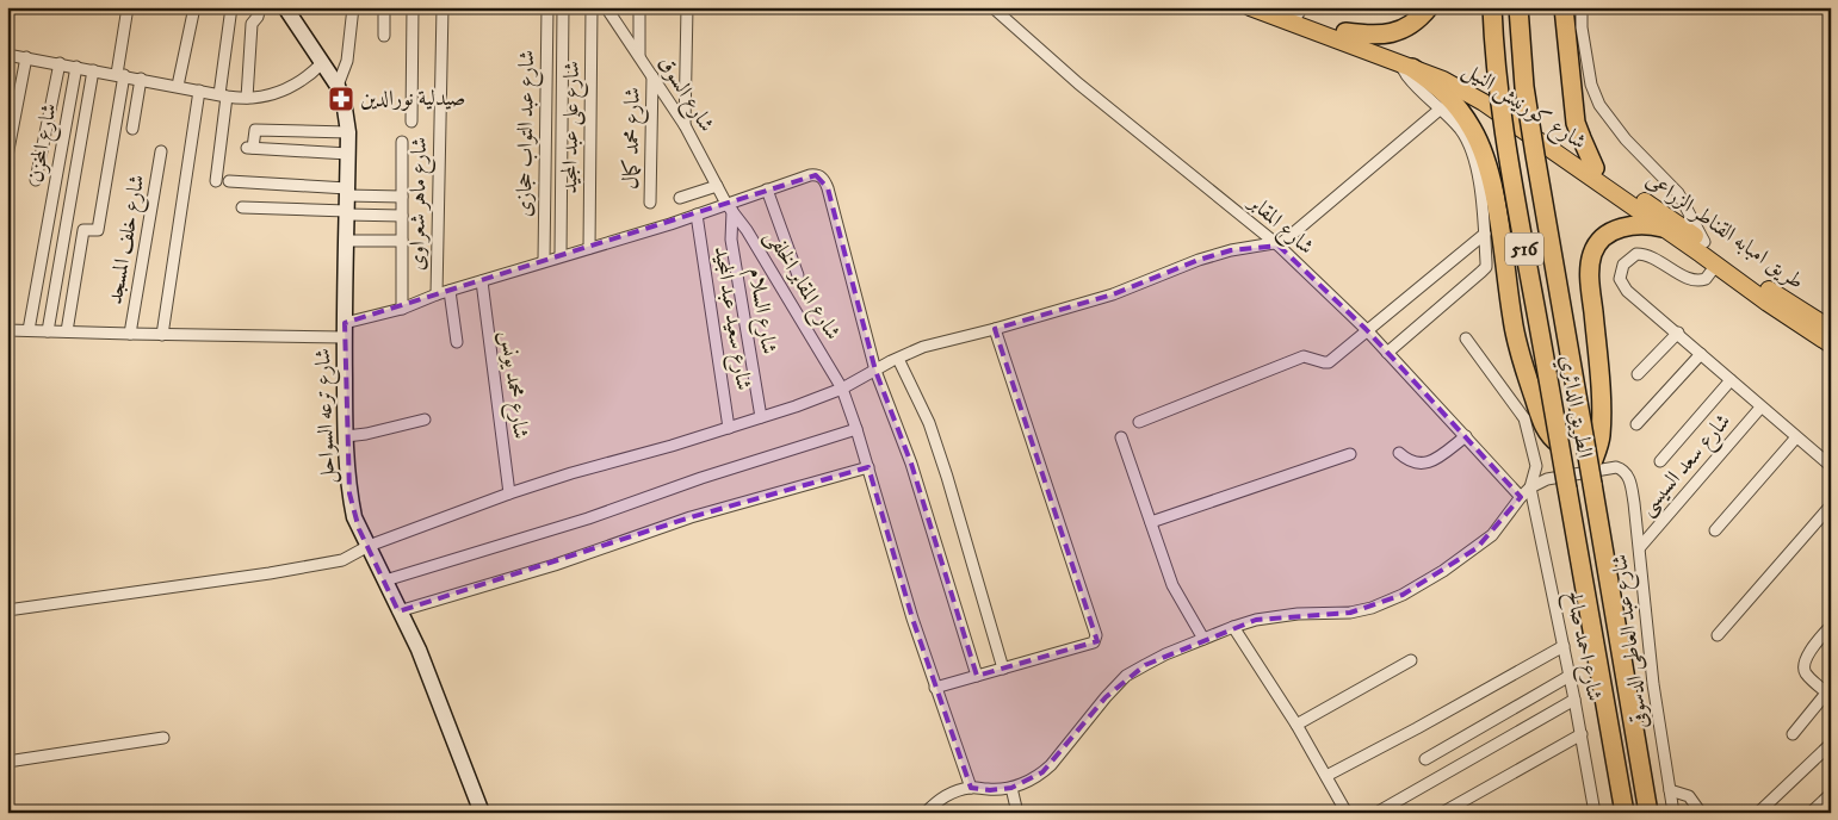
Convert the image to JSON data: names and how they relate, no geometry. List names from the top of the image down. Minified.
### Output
{"streets":{"highway":["516","الطريق الدائري"],"main road":["شارع كورنيش النيل","طريق امبابه القناطر الزراعى","شارع ترعه السواحل"],"street":["شارع السوق","شارع على عبد المجيد","شارع عبد التواب حجازى","شارع محمد كمال","شارع المخزن","شارع ماهر شعراوى","شارع المقابر","شارع خلف المسجد","شارع المقابر الخلفى","شارع السلام","شارع سعيد عبد المجيد","شارع محمد يونس","شارع سعد السيسى","شارع عبد العاطى الدسوقى","شارع احمد صالح"]},"crossings":[["شارع السوق","شارع محمد كمال"],["شارع السوق","شارع المقابر الخلفى"],["شارع السوق","شارع السلام"],["شارع كورنيش النيل","طريق امبابه القناطر الزراعى"],["شارع المقابر الخلفى","شارع السلام"],["شارع سعد السيسى","شارع عبد العاطى الدسوقى"],["شارع عبد العاطى الدسوقى","شارع احمد صالح"]],"places":{"pharmacy":["صيدلية نورالدين"]}}
